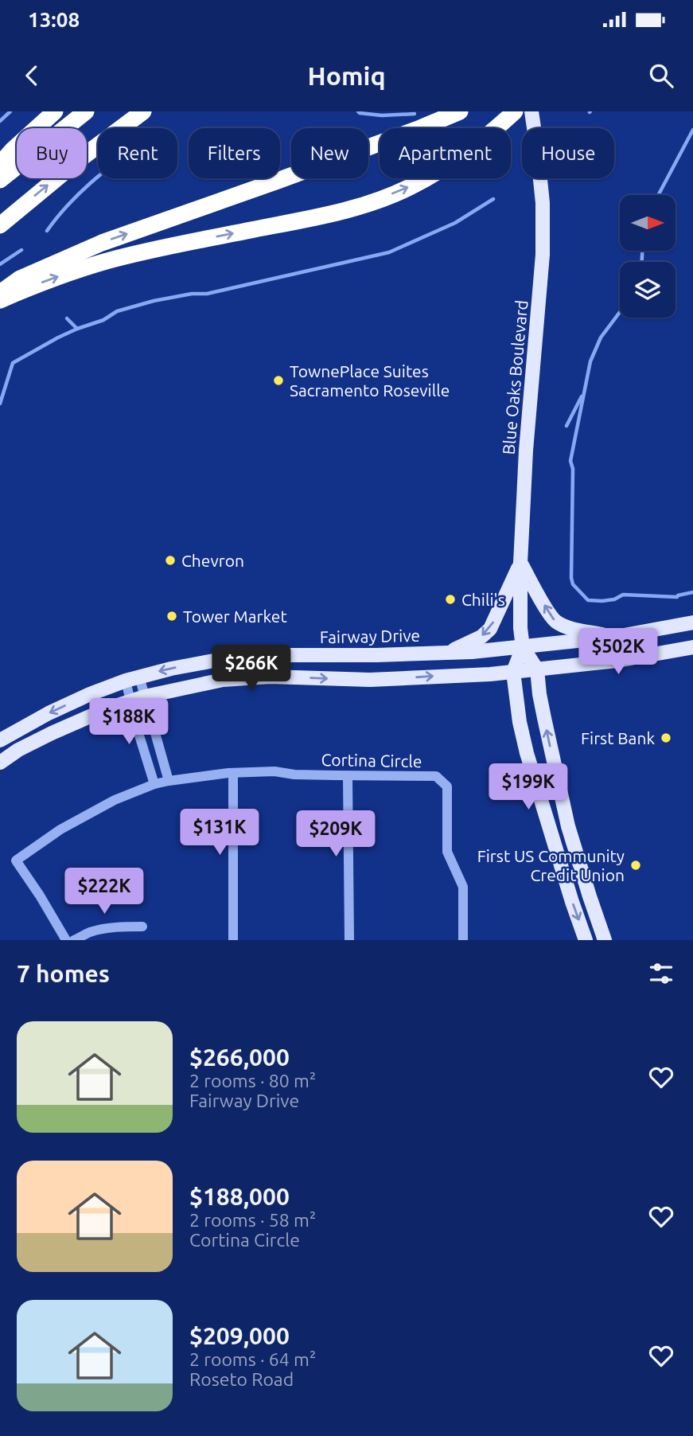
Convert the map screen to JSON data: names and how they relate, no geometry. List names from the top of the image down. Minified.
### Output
{"streets":{"main road":["Blue Oaks Boulevard","Fairway Drive"],"street":["Cortina Circle"]},"crossings":[["Blue Oaks Boulevard","Fairway Drive"]],"places":["TownePlace Suites Sacramento Roseville","Chevron","Chili's","Tower Market","First Bank","First US Community Credit Union"],"north":"right","page":{"status":"13:08","header":"Homiq","chip":["Buy","Rent","Filters","New","Apartment","House"],"price":["$502K","$266K","$188K","$199K","$131K","$209K","$222K"],"heading":"7 homes","list":[{"name":"$266,000","note":"2 rooms · 80 m² · Fairway Drive"},{"name":"$188,000","note":"2 rooms · 58 m² · Cortina Circle"},{"name":"$209,000","note":"2 rooms · 64 m² · Roseto Road"}]}}
